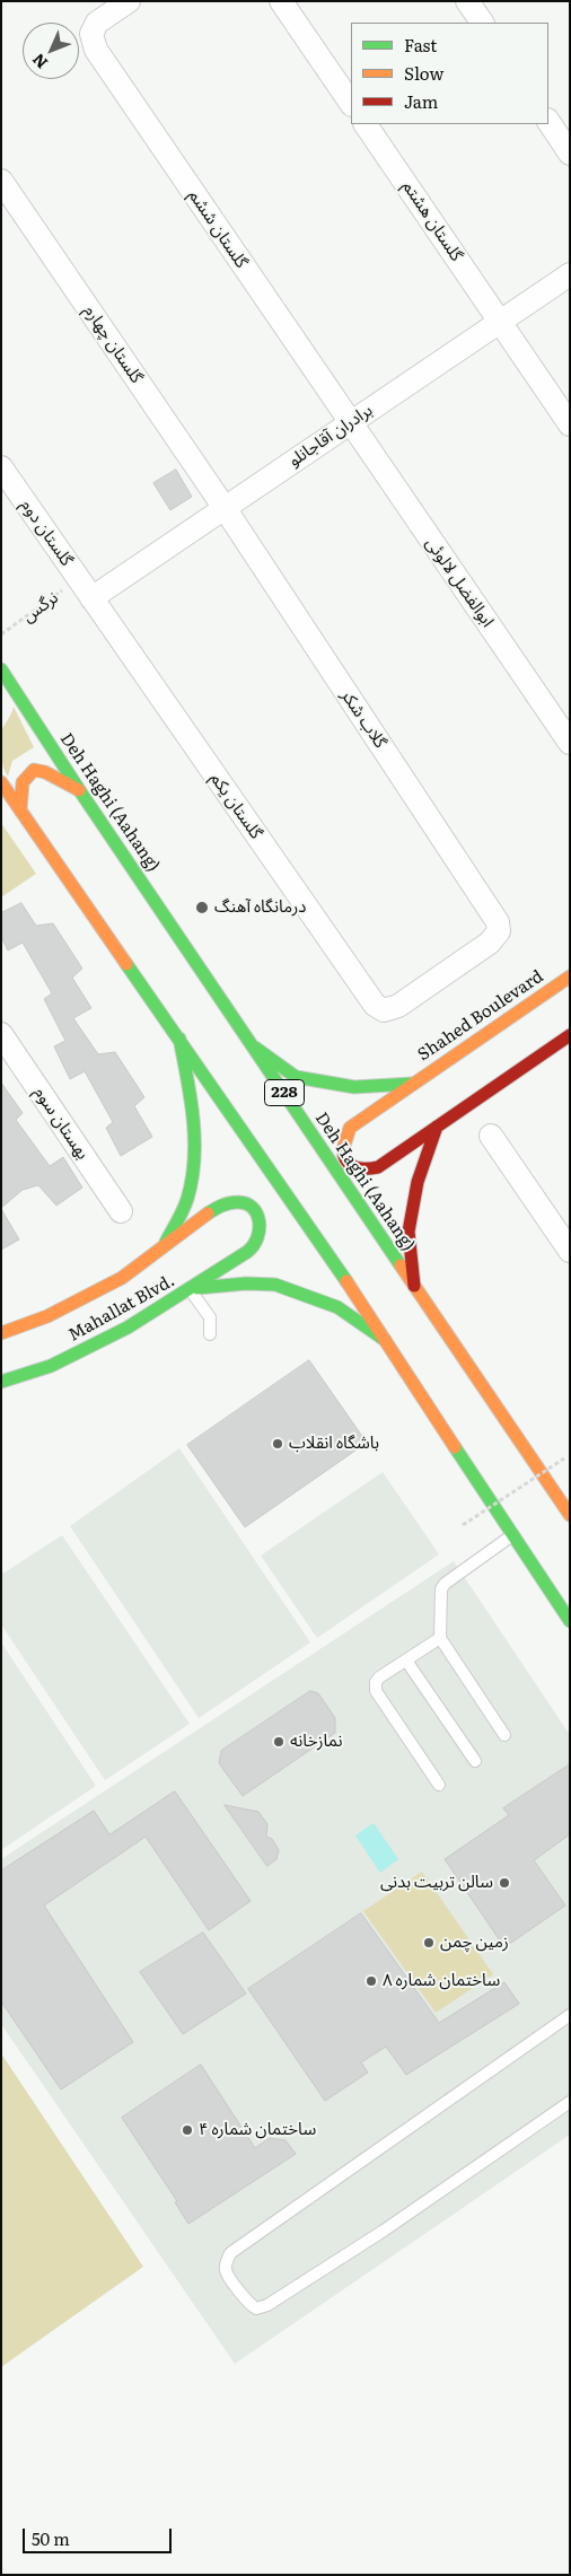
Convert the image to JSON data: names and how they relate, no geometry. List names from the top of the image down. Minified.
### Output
{"streets":{"main road":["Deh Haghi (Aahang)","Shahed Boulevard","228","Mahallat Blvd."],"street":["گلستان هشتم","گلستان ششم","گلستان چهارم","برادران آقاجانلو","گلستان دوم","ابوالفضل لالوئی","گلاب شکر","گلستان یکم","بهستان سوم"],"path":["نرگس"]},"crossings":[["گلستان هشتم","برادران آقاجانلو"],["گلستان ششم","برادران آقاجانلو"],["گلستان ششم","ابوالفضل لالوئی"],["گلستان چهارم","برادران آقاجانلو"],["گلستان چهارم","گلاب شکر"],["برادران آقاجانلو","گلستان دوم"],["برادران آقاجانلو","ابوالفضل لالوئی"],["برادران آقاجانلو","گلاب شکر"],["برادران آقاجانلو","گلستان یکم"],["گلستان دوم","نرگس"],["گلستان دوم","گلستان یکم"],["گلاب شکر","گلستان یکم"]],"places":["درمانگاه آهنگ","باشگاه انقلاب","نمازخانه","سالن تربیت بدنی","زمین چمن","ساختمان شماره ۸","ساختمان شماره ۴"],"legend":["Fast","Slow","Jam"],"scale_bar":"50 m","north":"bottom left"}
